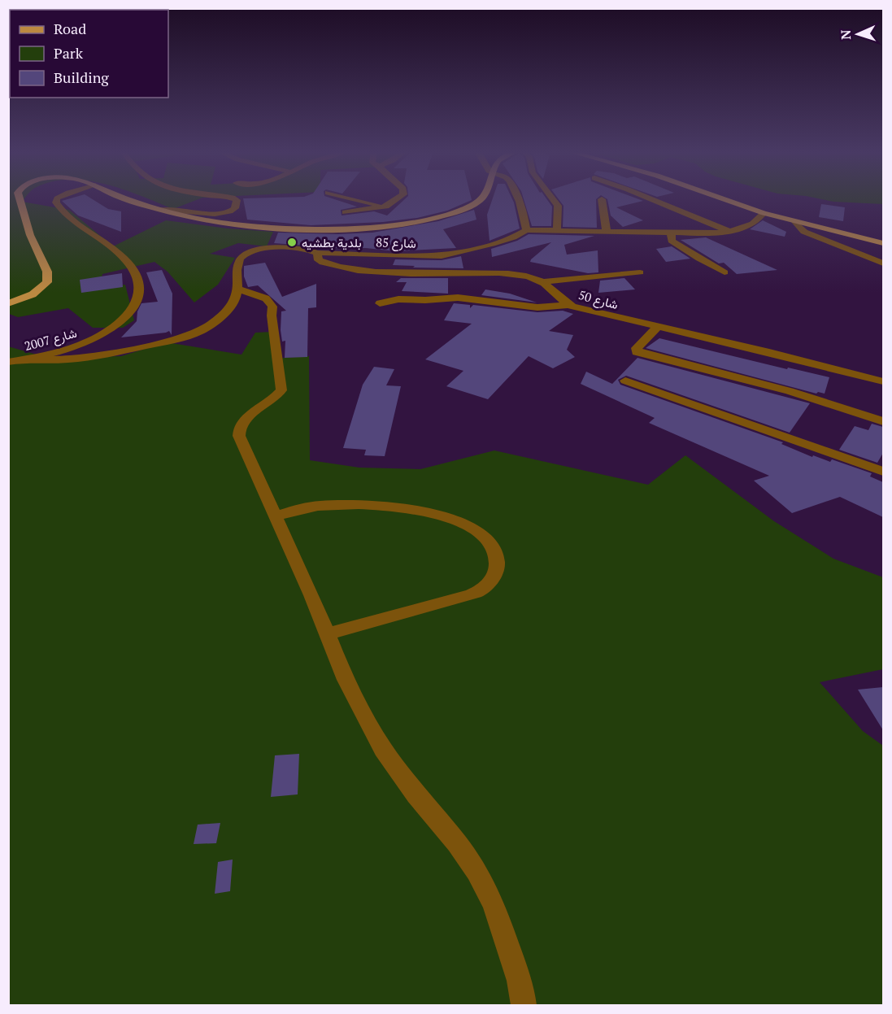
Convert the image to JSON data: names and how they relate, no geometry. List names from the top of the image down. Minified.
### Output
{"streets":{"street":["شارع 85","شارع 50","شارع 2007"]},"crossings":[["شارع 85","شارع 50"]],"places":["بلدية بطشيه"],"legend":["Road","Park","Building"],"north":"left"}
